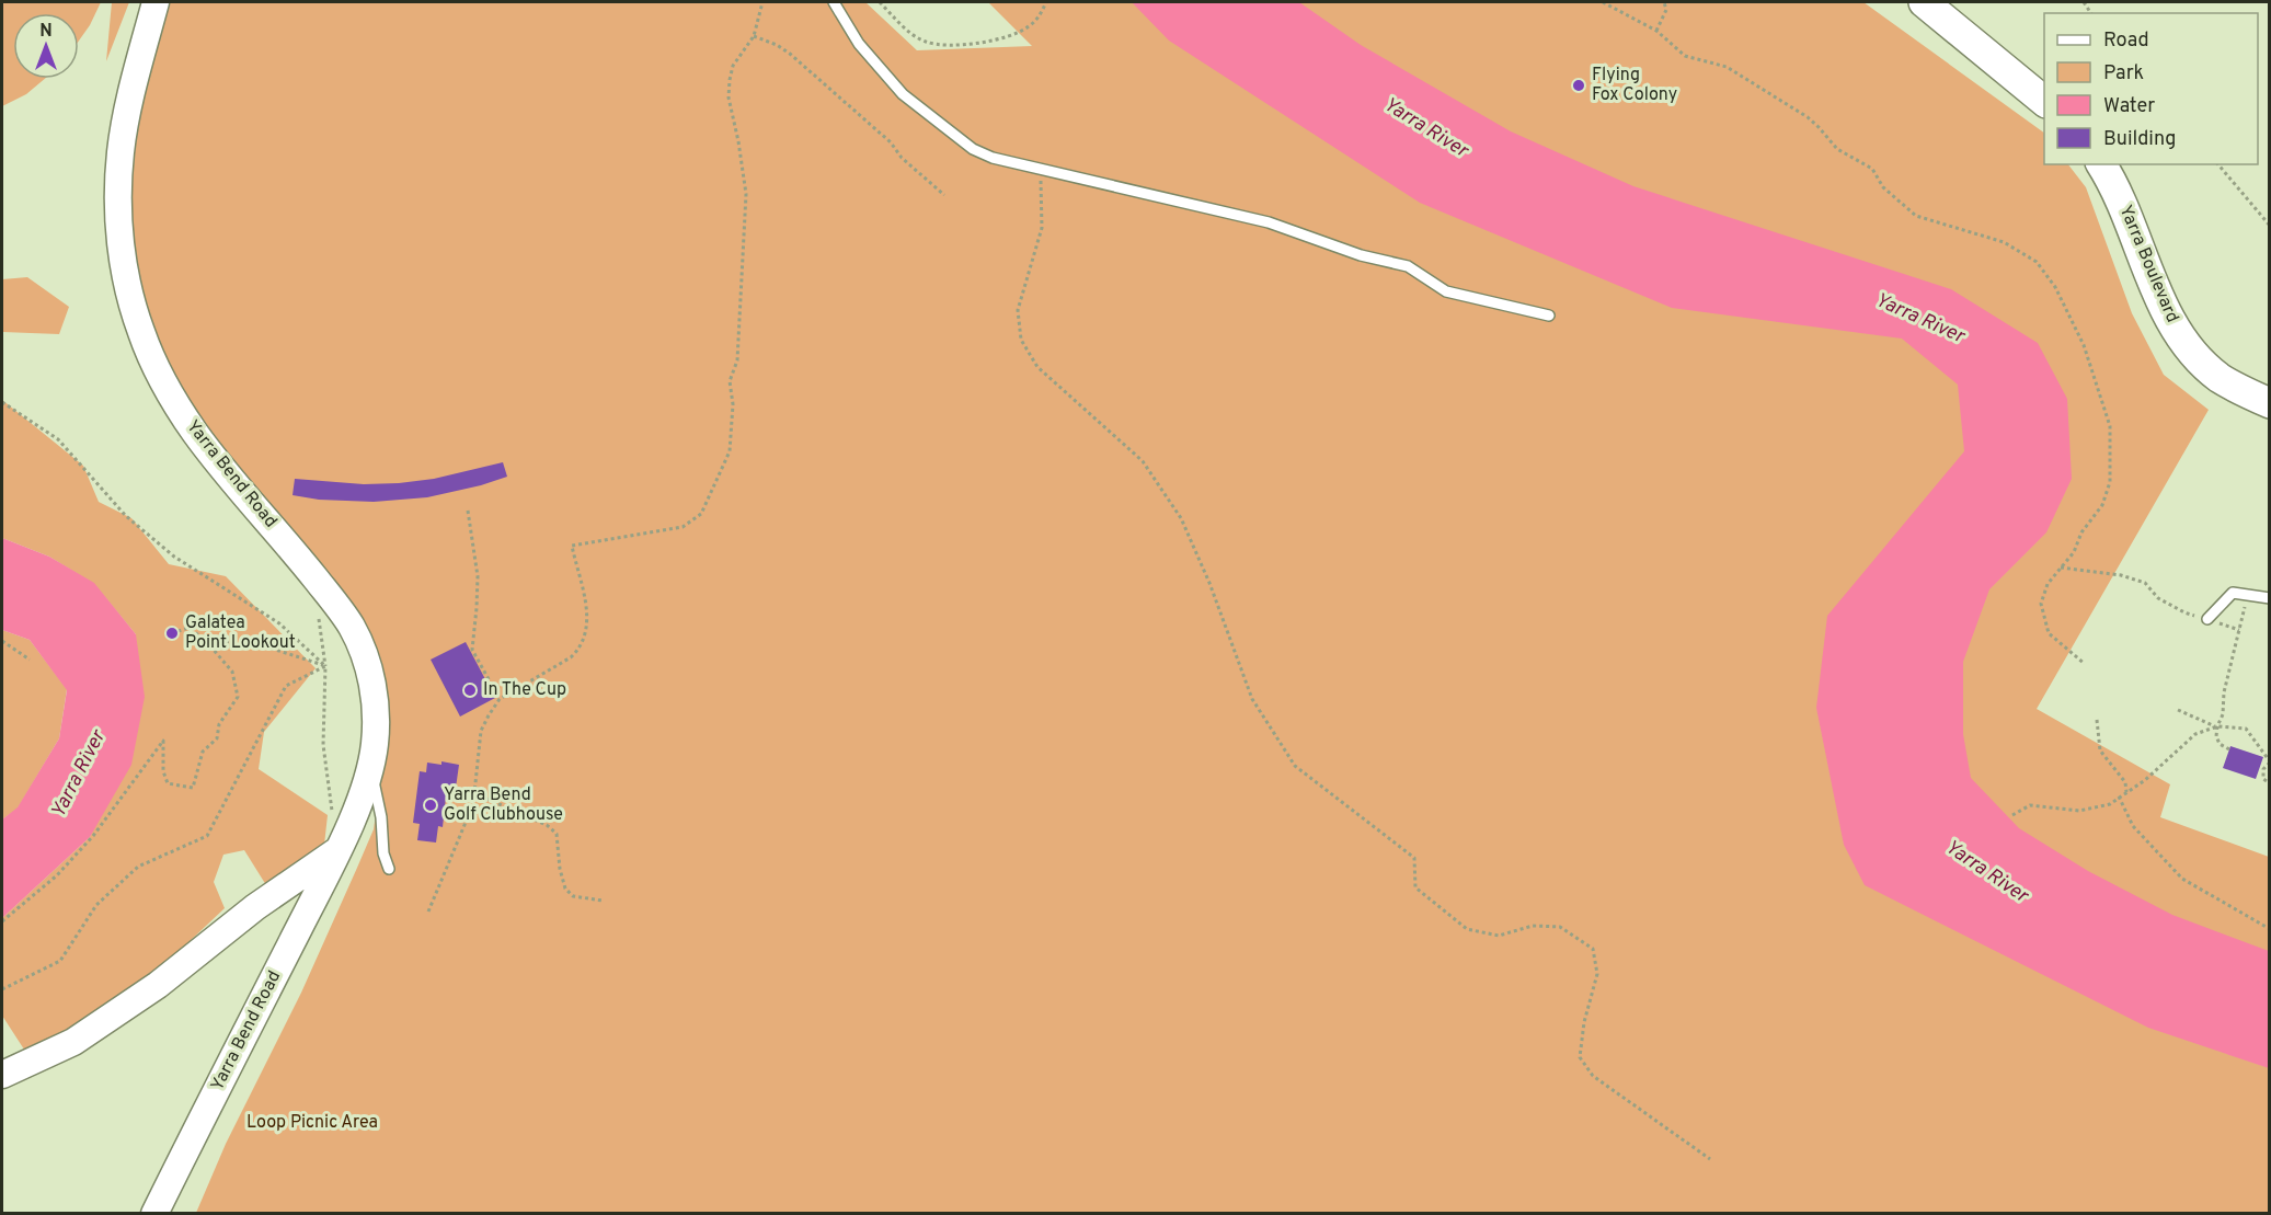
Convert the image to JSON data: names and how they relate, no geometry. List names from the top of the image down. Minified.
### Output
{"streets":{"main road":["Yarra Boulevard"],"street":["Yarra Bend Road"]},"water":["Yarra River"],"parks":["Loop Picnic Area"],"places":["Flying Fox Colony","Galatea Point Lookout","In The Cup","Yarra Bend Golf Clubhouse"],"legend":["Road","Park","Water","Building"],"north":"top"}
